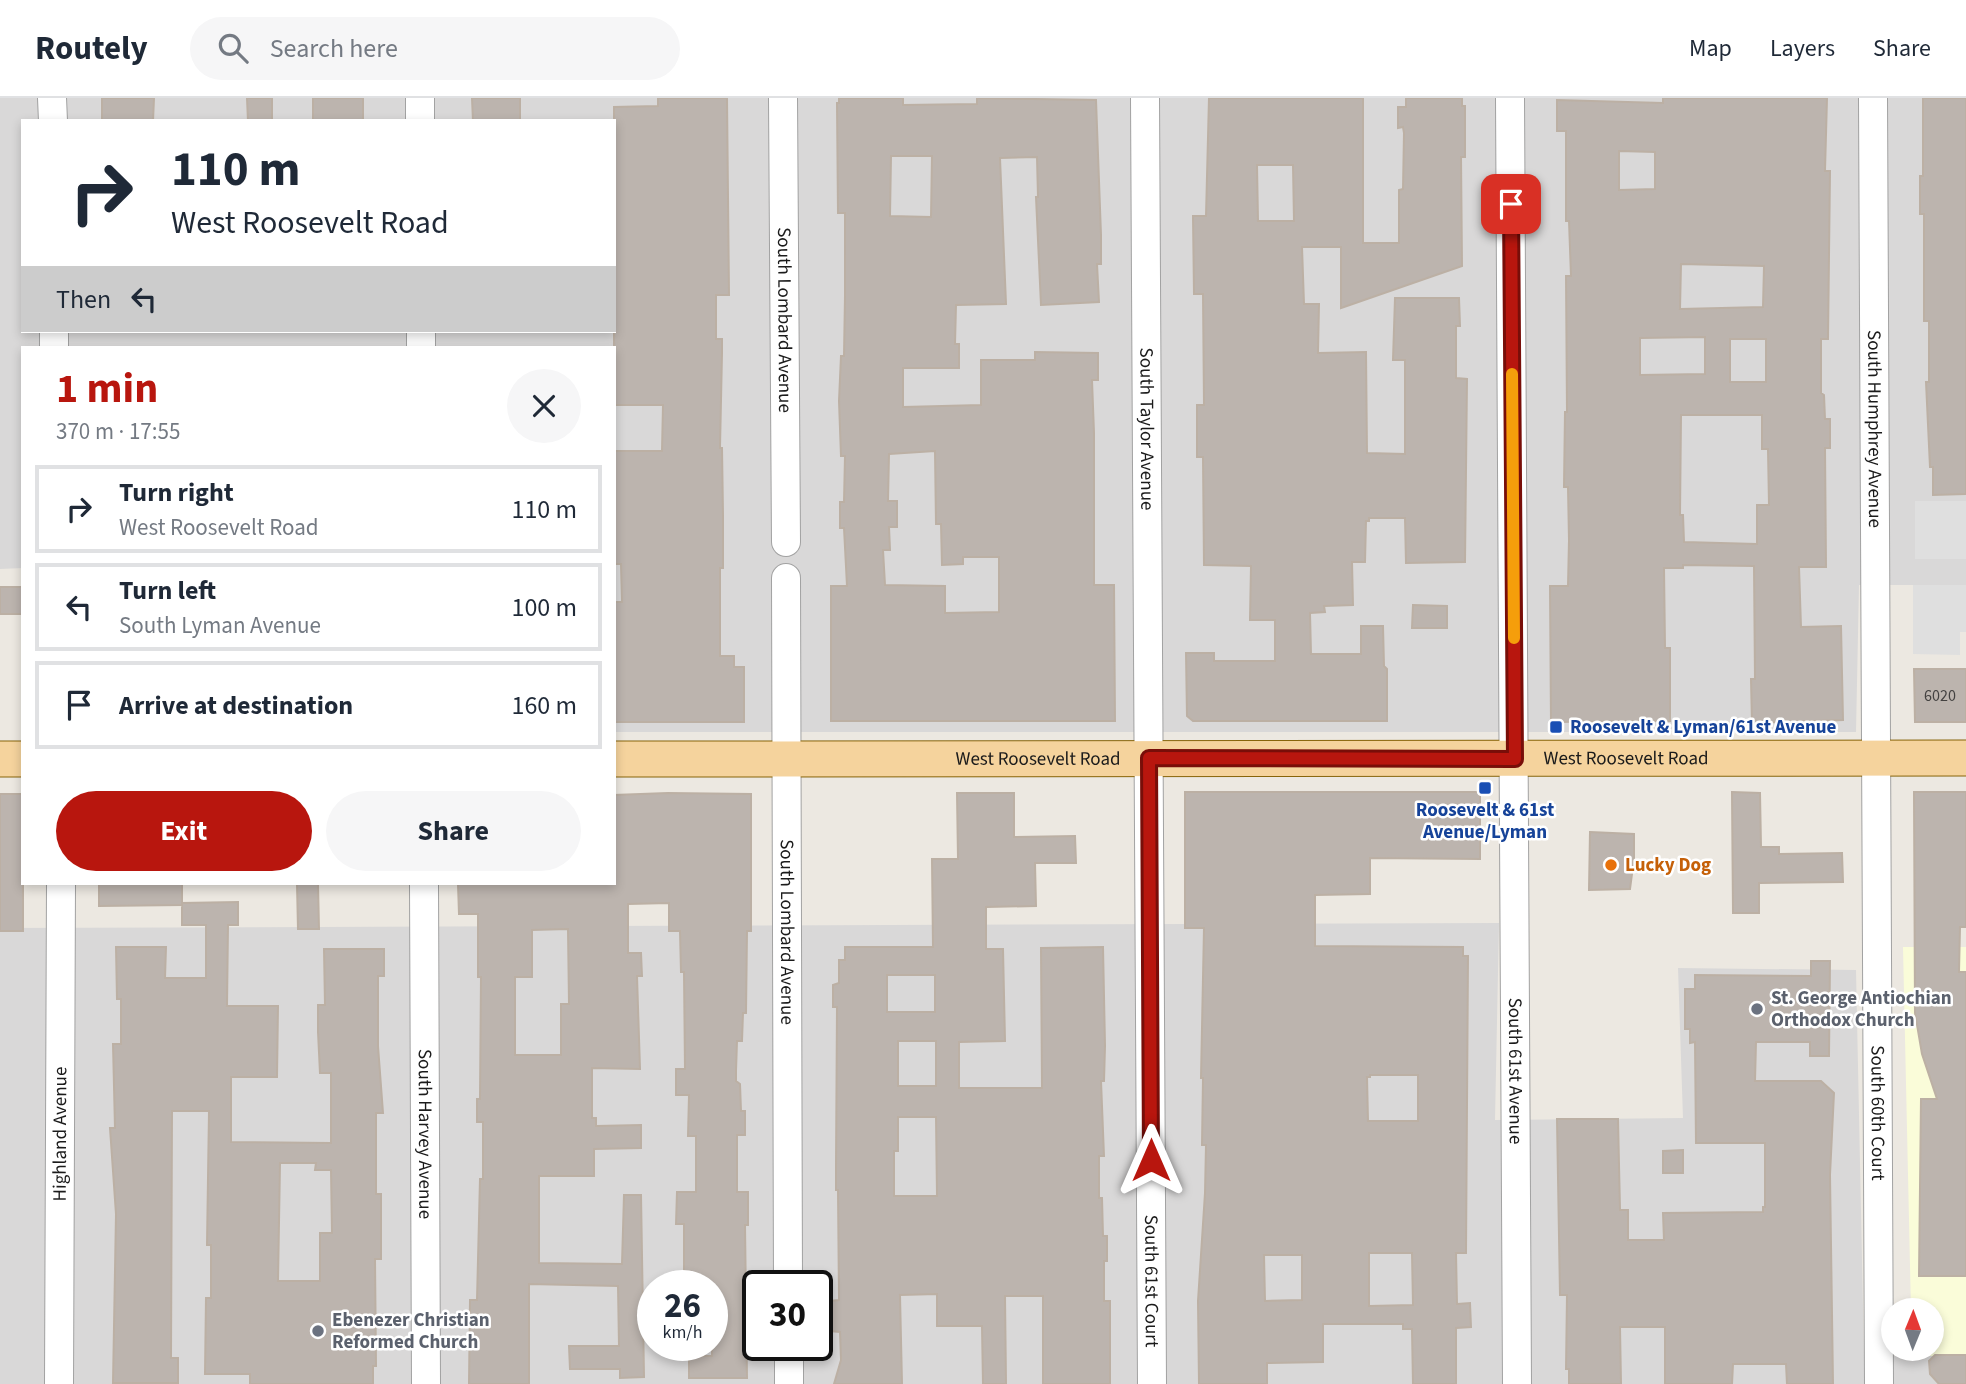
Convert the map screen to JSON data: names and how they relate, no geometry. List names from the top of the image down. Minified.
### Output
{"streets":{"main road":["West Roosevelt Road"],"street":["South Lombard Avenue","South Taylor Avenue","South Humphrey Avenue","South 61st Avenue","South 60th Court","Highland Avenue","South Harvey Avenue","South 61st Court"]},"crossings":[["South Lombard Avenue","West Roosevelt Road"],["South Taylor Avenue","West Roosevelt Road"],["South Taylor Avenue","South 61st Court"],["South Humphrey Avenue","West Roosevelt Road"],["South Humphrey Avenue","South 60th Court"],["West Roosevelt Road","South 61st Avenue"],["West Roosevelt Road","South 60th Court"],["West Roosevelt Road","South 61st Court"]],"places":{"transit":["Roosevelt & Lyman/61st Avenue","Roosevelt & 61st Avenue/Lyman"],"other":["Lucky Dog","St. George Antiochian Orthodox Church","Ebenezer Christian Reformed Church"]},"house_numbers":["6020"],"north":"top","page":{"header":"Routely","search":"Search here","nav":["Map","Layers","Share"],"turn":["110 m","West Roosevelt Road"],"then":"Then","heading":["1 min","370 m · 17:55"],"list":[{"name":"Turn right","note":"West Roosevelt Road","value":"110 m"},{"name":"Turn left","note":"South Lyman Avenue","value":"100 m"},{"name":"Arrive at destination","value":"160 m"}],"buttons":["Exit","Share"],"speed":"26 km/h","limit":"30"}}
